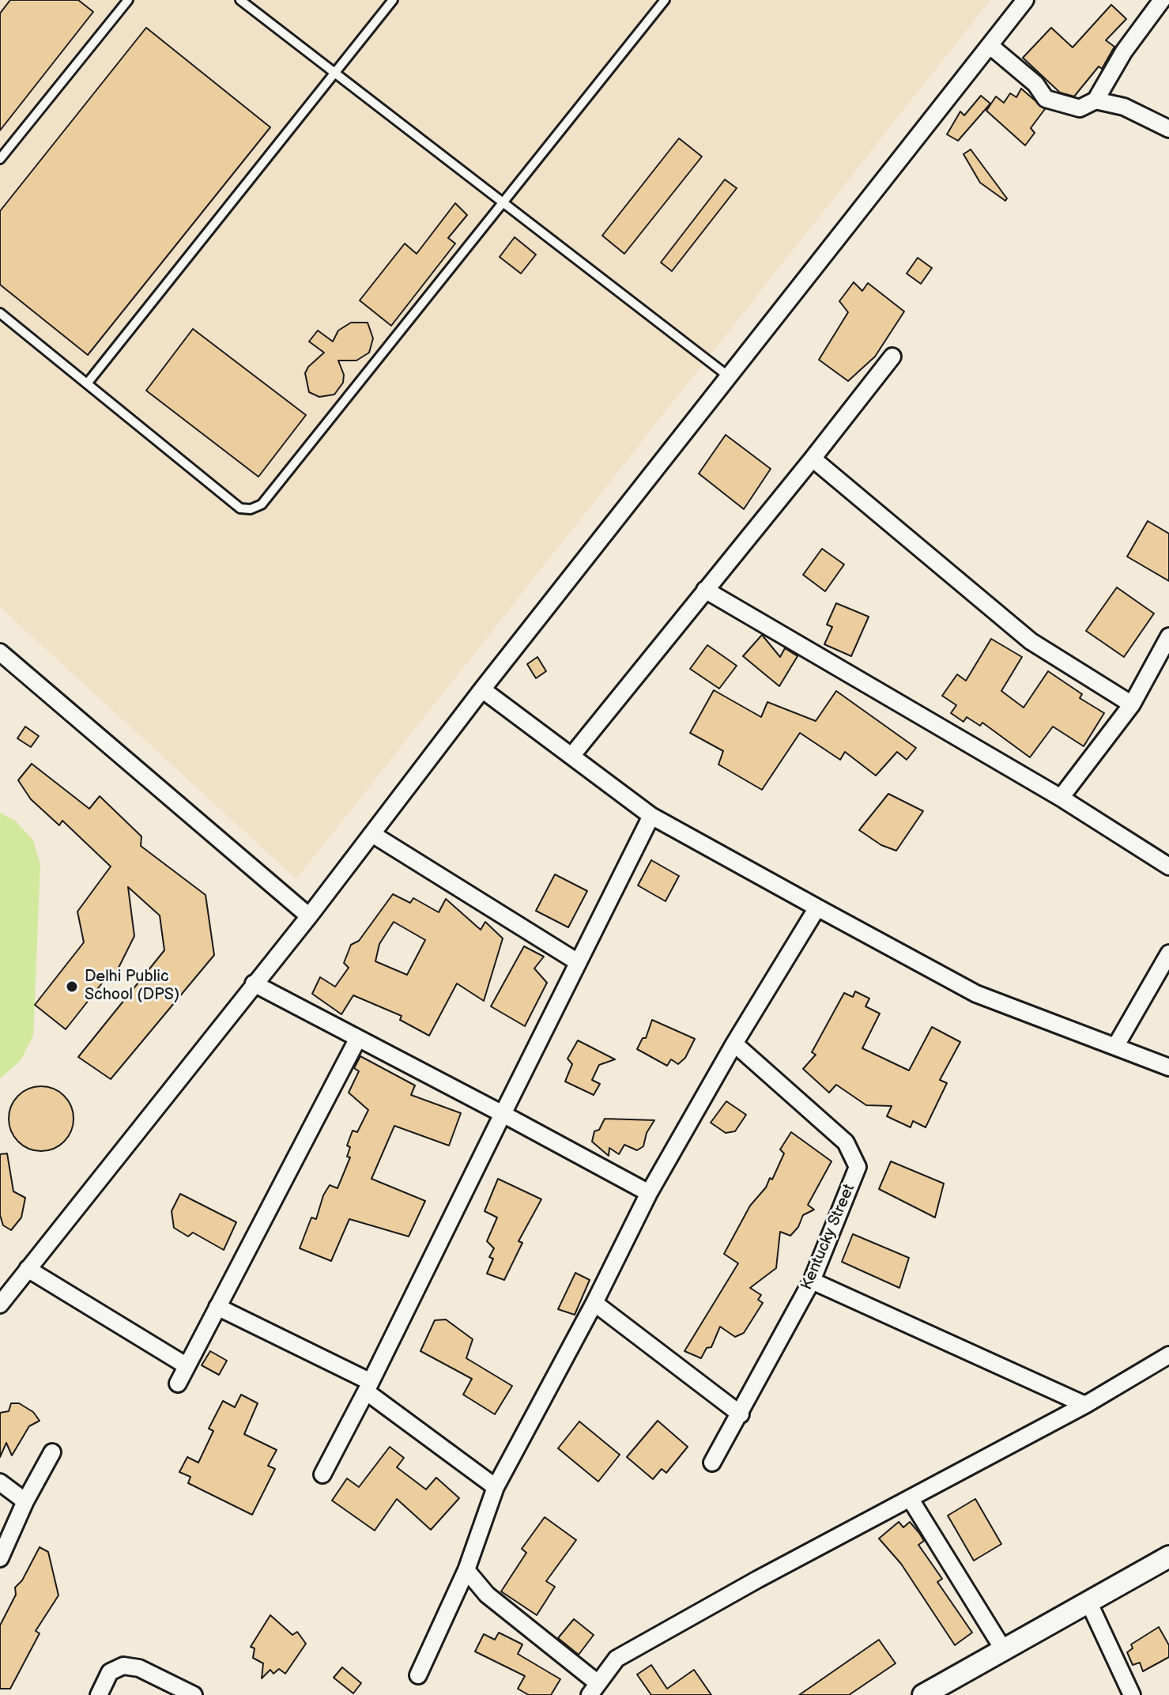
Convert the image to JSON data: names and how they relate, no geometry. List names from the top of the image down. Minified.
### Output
{"streets":{"street":["Kentucky Street"]},"places":["Delhi Public School (DPS)"]}
